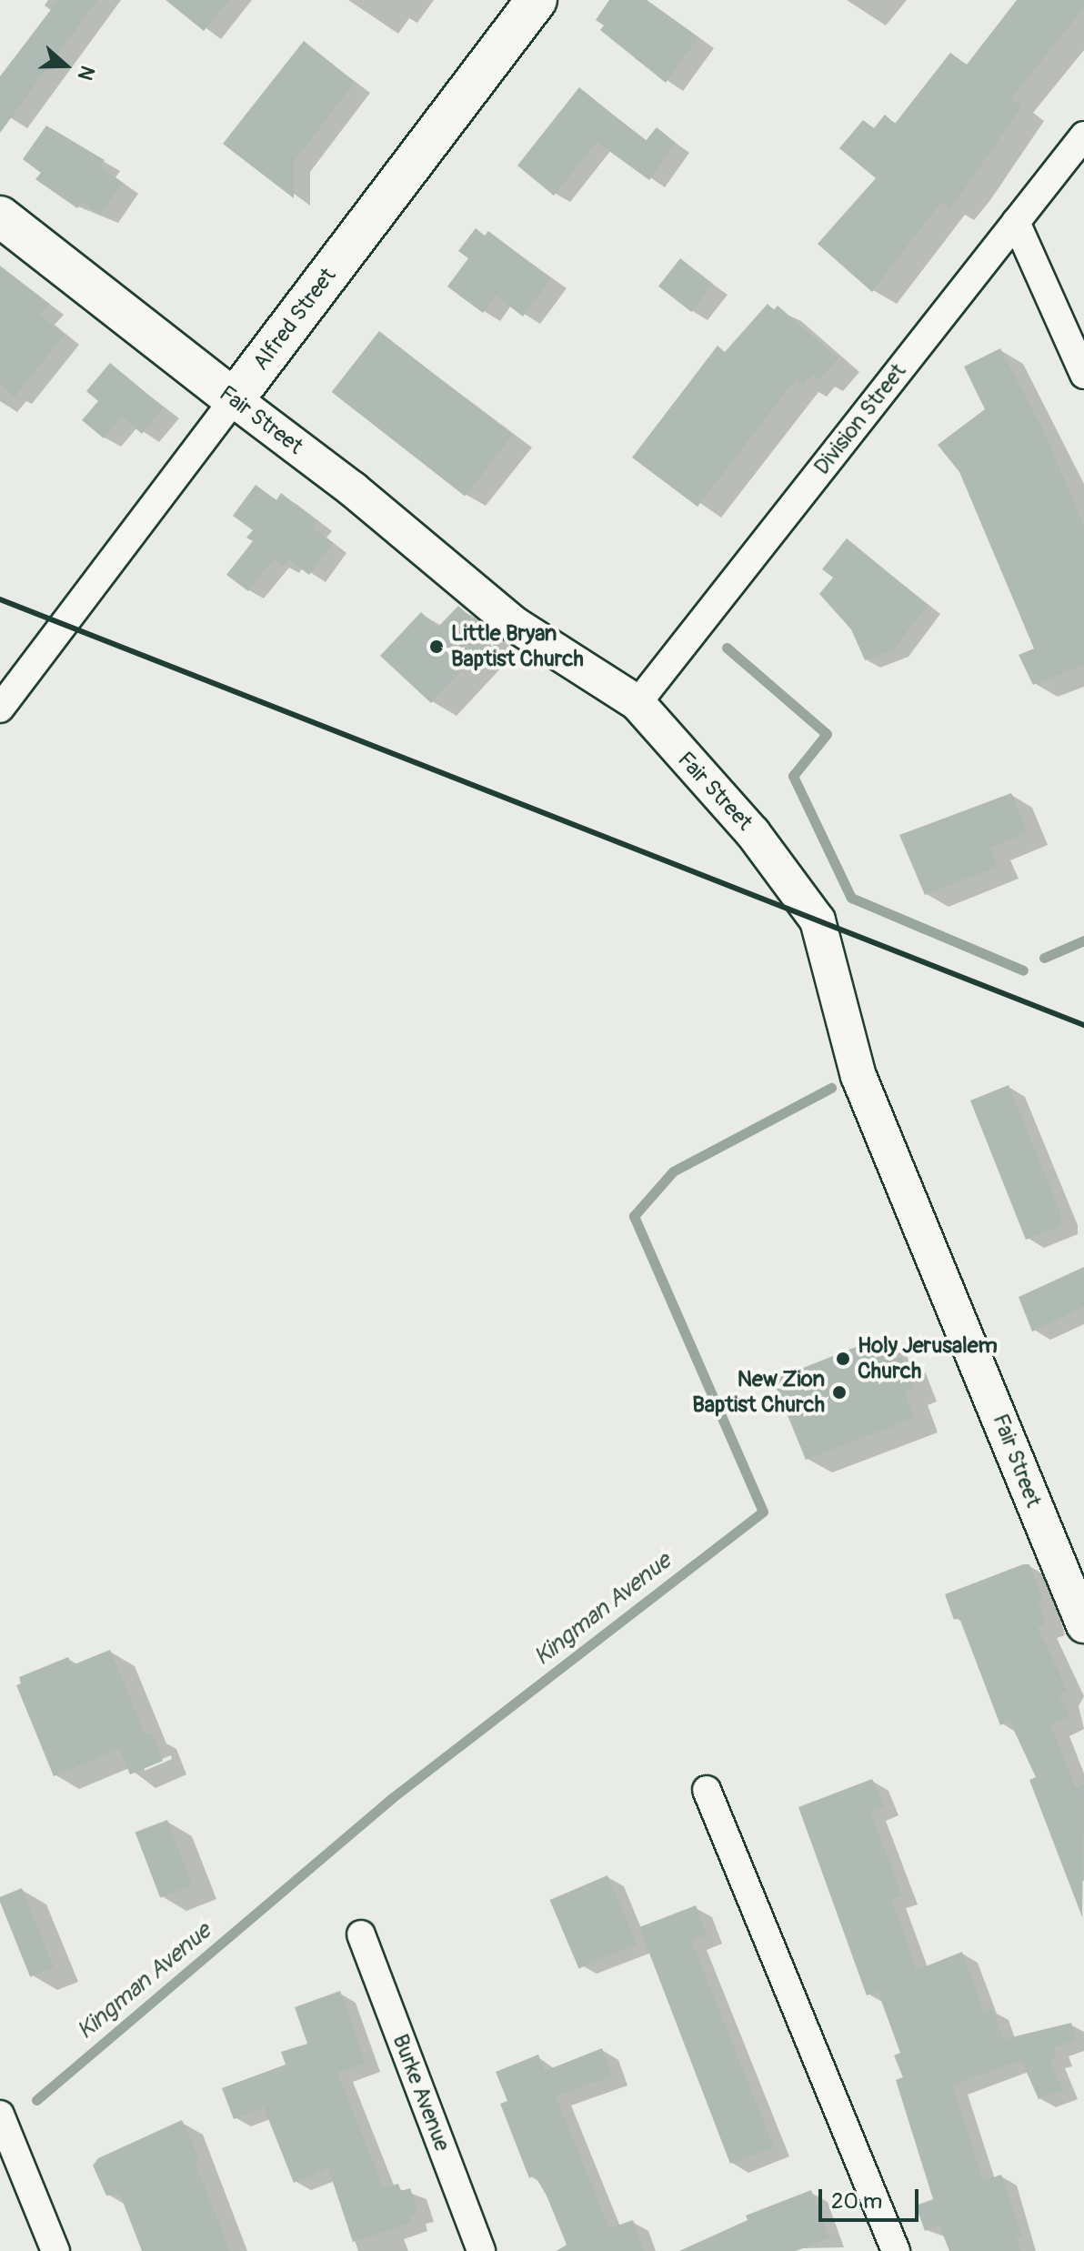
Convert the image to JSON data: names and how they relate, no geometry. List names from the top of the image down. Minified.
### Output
{"streets":{"main road":["Alfred Street","Fair Street"],"street":["Division Street","Burke Avenue"]},"crossings":[["Alfred Street","Fair Street"],["Division Street","Fair Street"]],"water":["Kingman Avenue"],"places":["Little Bryan Baptist Church","Holy Jerusalem Church","New Zion Baptist Church"],"scale_bar":"20 m","north":"right"}
